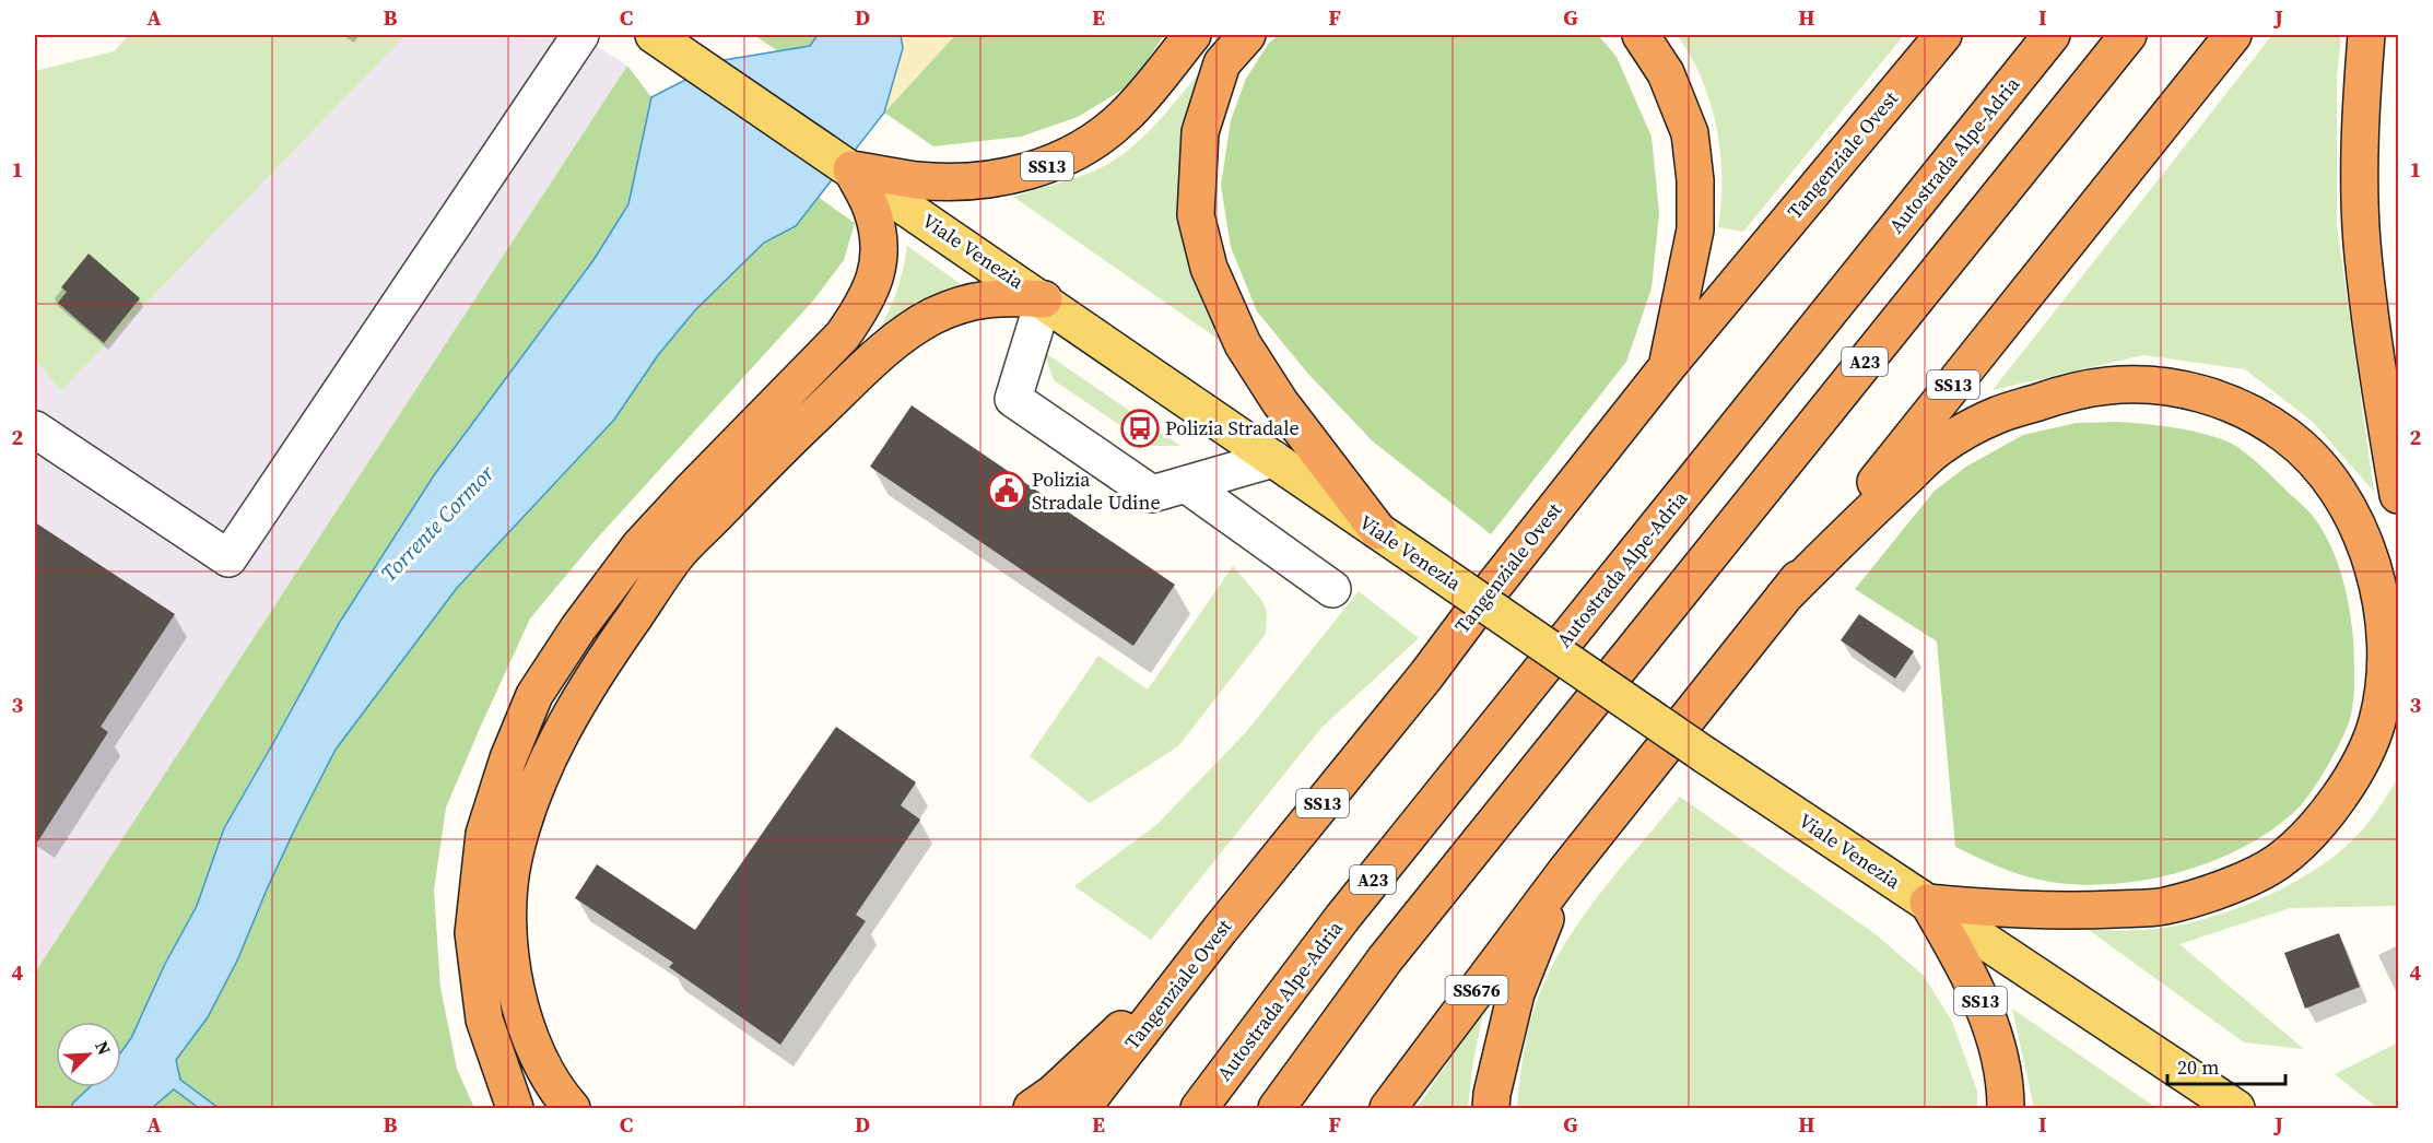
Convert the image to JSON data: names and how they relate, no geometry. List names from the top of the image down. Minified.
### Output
{"streets":{"highway":["Tangenziale Ovest","Autostrada Alpe-Adria","SS13","A23","SS676"],"main road":["Viale Venezia"]},"crossings":[["SS13","Viale Venezia"],["SS13","SS676"]],"water":["Torrente Cormor"],"places":{"bus stop":["Polizia Stradale"],"public building":["Polizia Stradale Udine"]},"scale_bar":"20 m","north":"top right","grid":{"columns":["A","B","C","D","E","F","G","H","I","J"],"rows":["1","2","3","4"]}}
